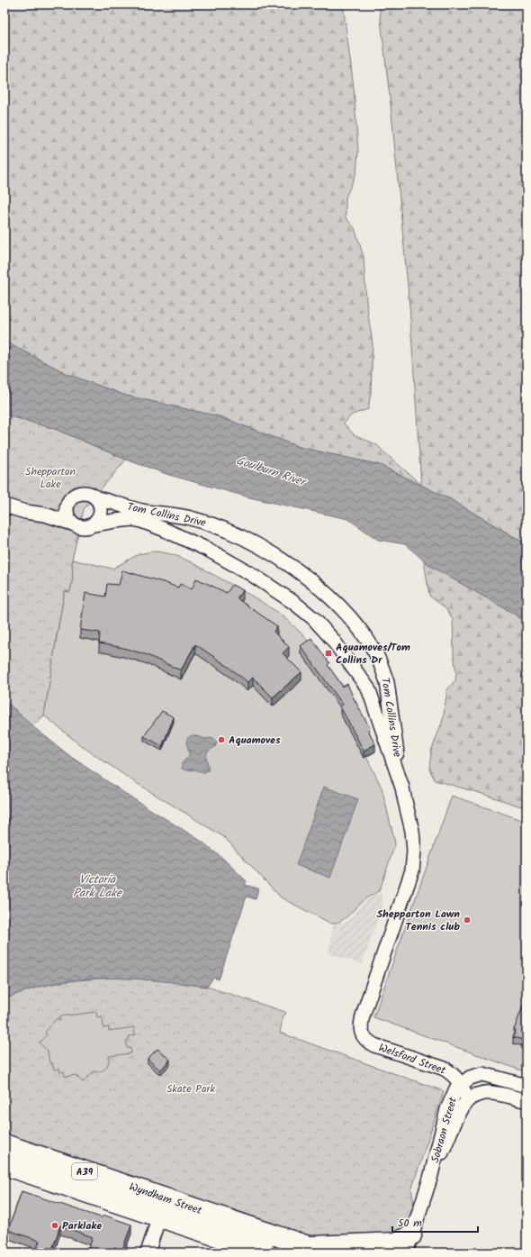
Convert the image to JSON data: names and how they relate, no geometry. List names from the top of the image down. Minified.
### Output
{"streets":{"highway":["A39","Wyndham Street"],"street":["Tom Collins Drive","Welsford Street","Sobraon Street"]},"crossings":[["Tom Collins Drive","Welsford Street"],["Welsford Street","Sobraon Street"]],"water":["Goulburn River","Victoria Park Lake"],"parks":["Shepparton Lake","Skate Park"],"places":{"transit":["Aquamoves/Tom Collins Dr"],"other":["Aquamoves","Shepparton Lawn Tennis club","Parklake"]},"scale_bar":"50 m"}
